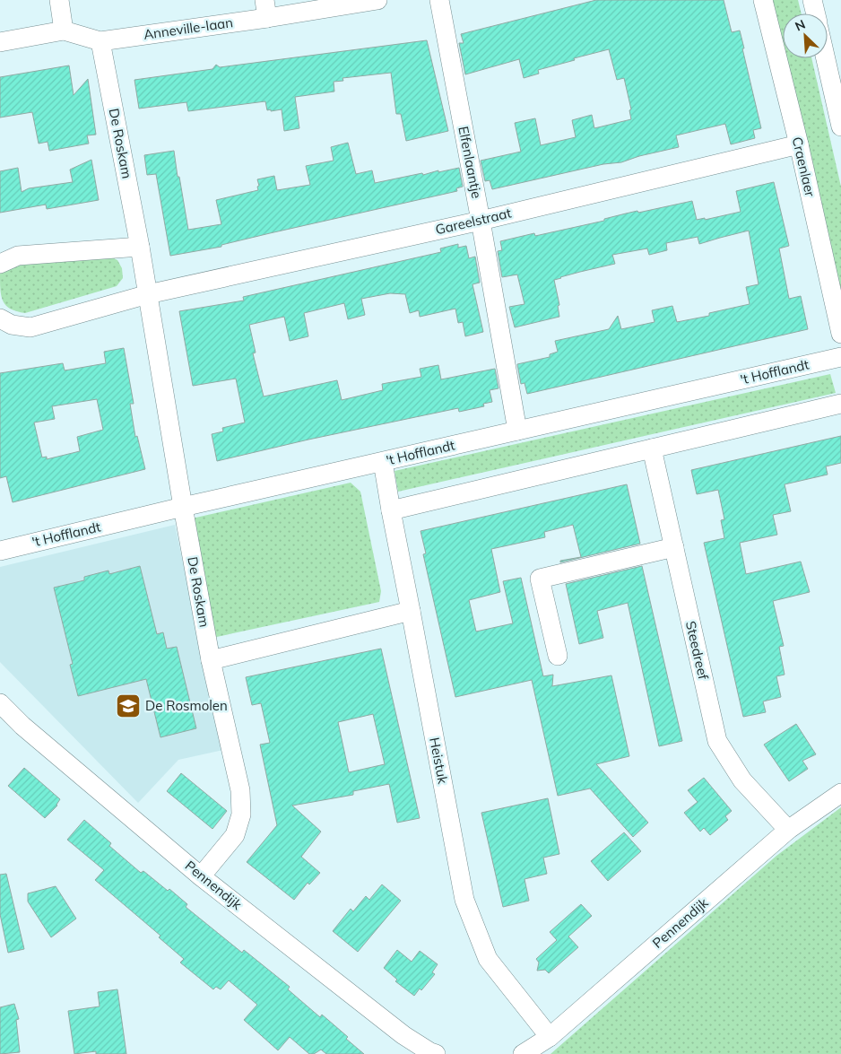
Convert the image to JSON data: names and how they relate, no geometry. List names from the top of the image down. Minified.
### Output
{"streets":{"street":["Anneville-laan","De Roskam","Elfenlaantje","Craenlaer","Gareelstraat","'t Hofflandt","Steedreef","Heistuk","Pennendijk"]},"crossings":[["Anneville-laan","De Roskam"],["De Roskam","Gareelstraat"],["De Roskam","'t Hofflandt"],["De Roskam","Pennendijk"],["Elfenlaantje","Gareelstraat"],["Elfenlaantje","'t Hofflandt"],["Craenlaer","Gareelstraat"],["'t Hofflandt","Heistuk"],["Steedreef","Pennendijk"],["Heistuk","Pennendijk"]],"places":{"school or university":["De Rosmolen"]},"north":"top left"}
